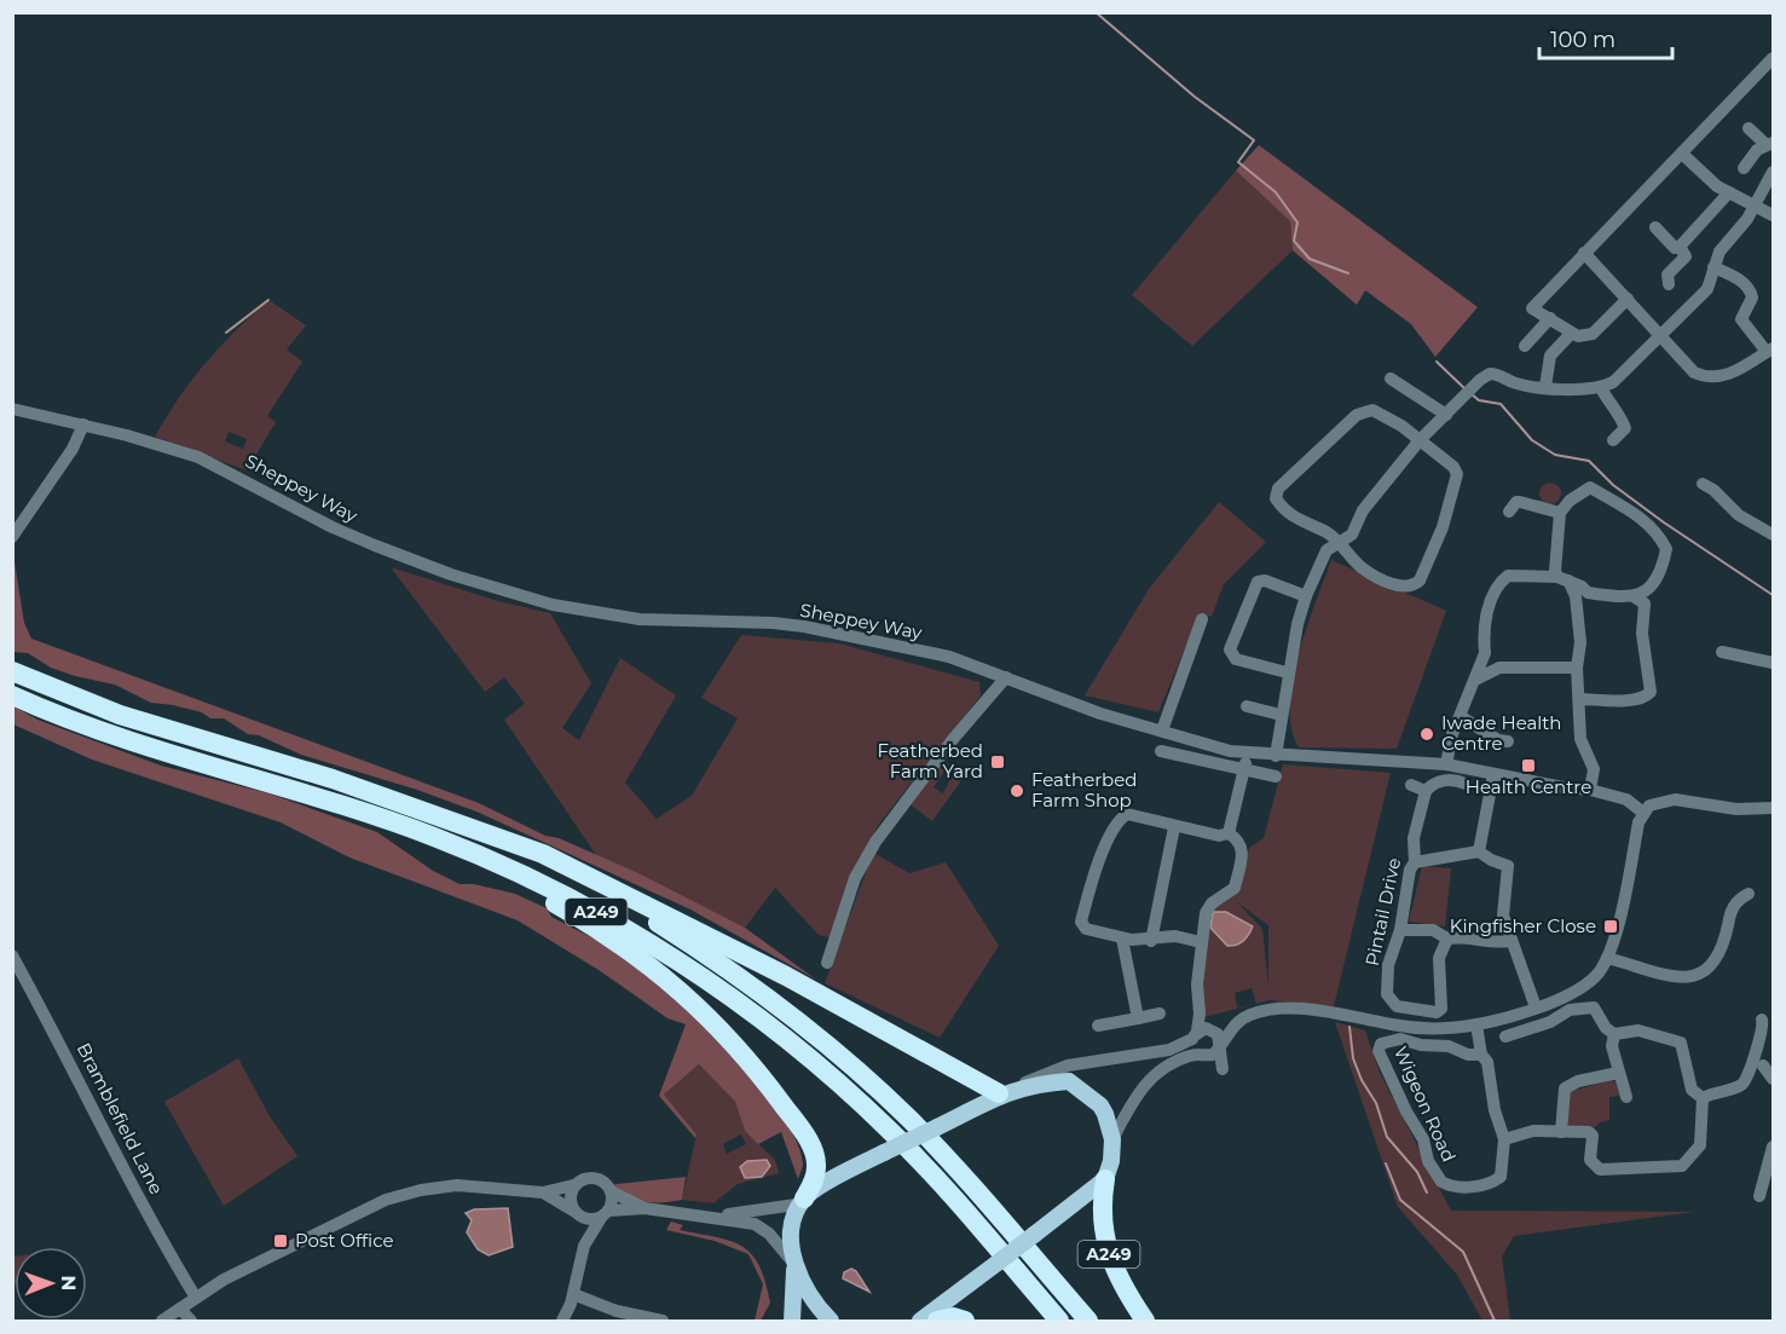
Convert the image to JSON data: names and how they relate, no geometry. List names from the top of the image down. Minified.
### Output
{"streets":{"highway":["A249"],"street":["Sheppey Way","Pintail Drive","Wigeon Road","Bramblefield Lane"]},"places":{"other":["Iwade Health Centre","Featherbed Farm Shop"],"transit":["Featherbed Farm Yard","Health Centre","Kingfisher Close","Post Office"]},"scale_bar":"100 m","north":"right"}
